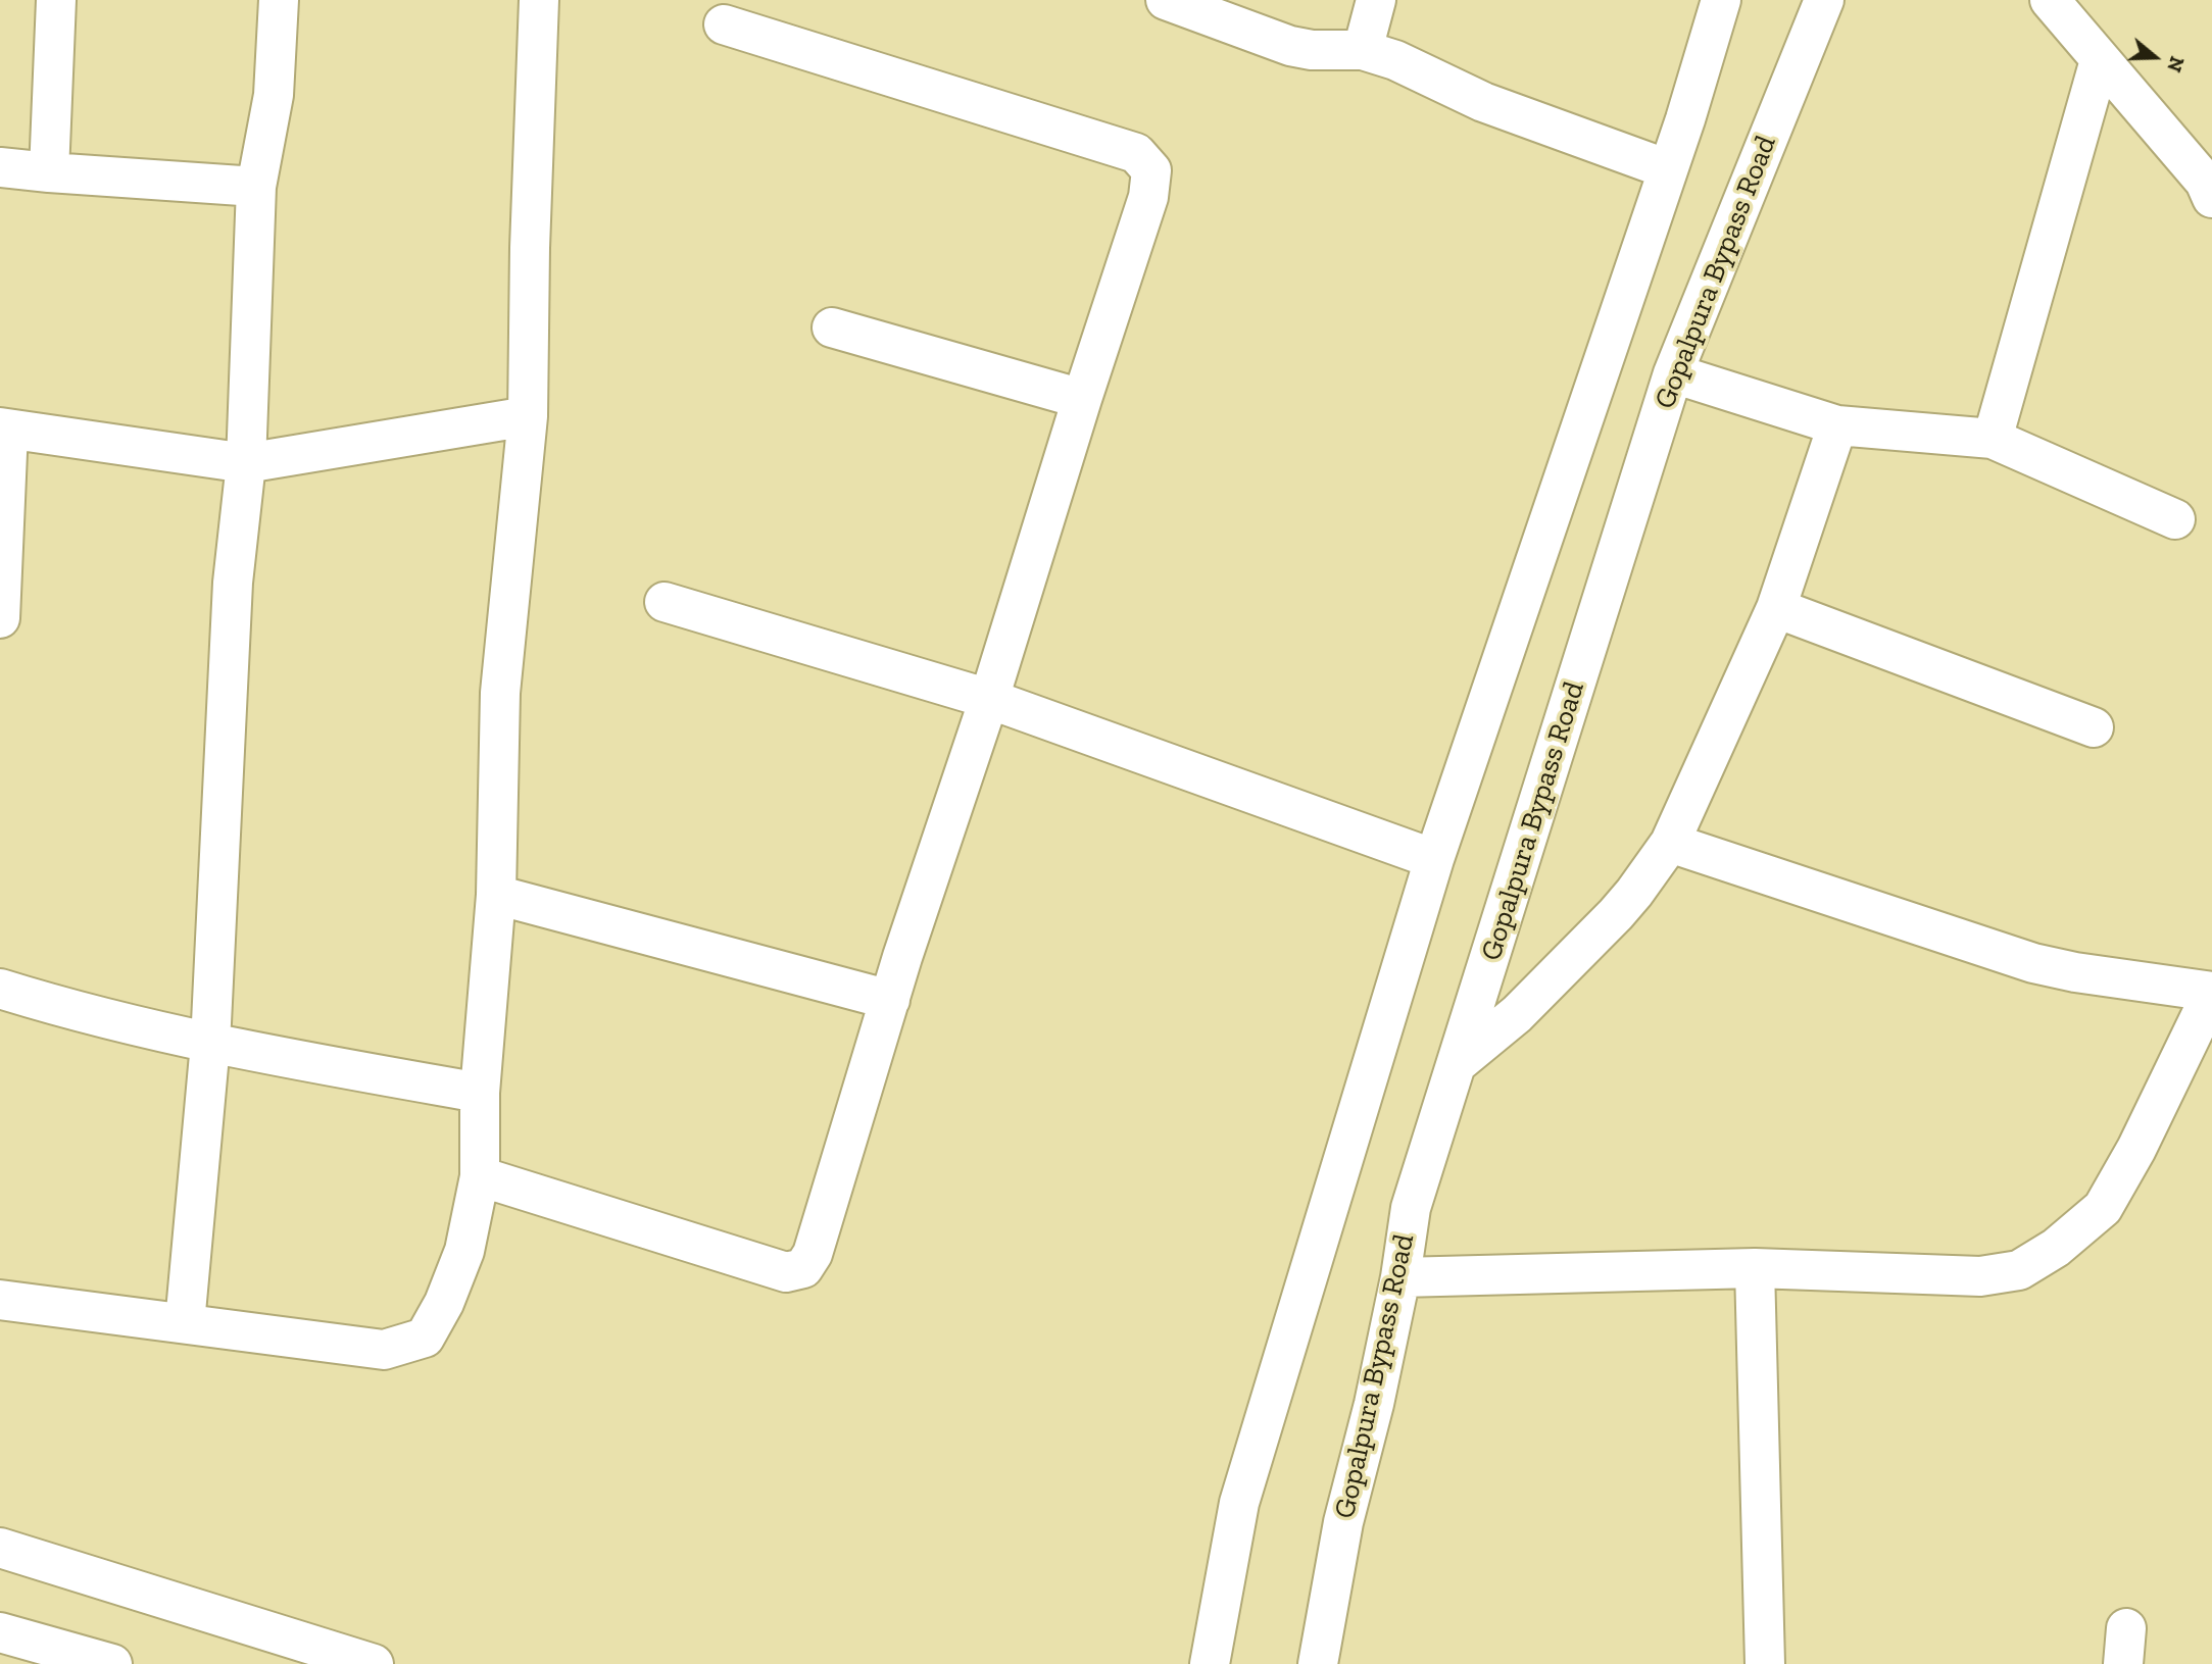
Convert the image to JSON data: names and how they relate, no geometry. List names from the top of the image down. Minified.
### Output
{"streets":{"street":["Gopalpura Bypass Road"]},"north":"right"}
